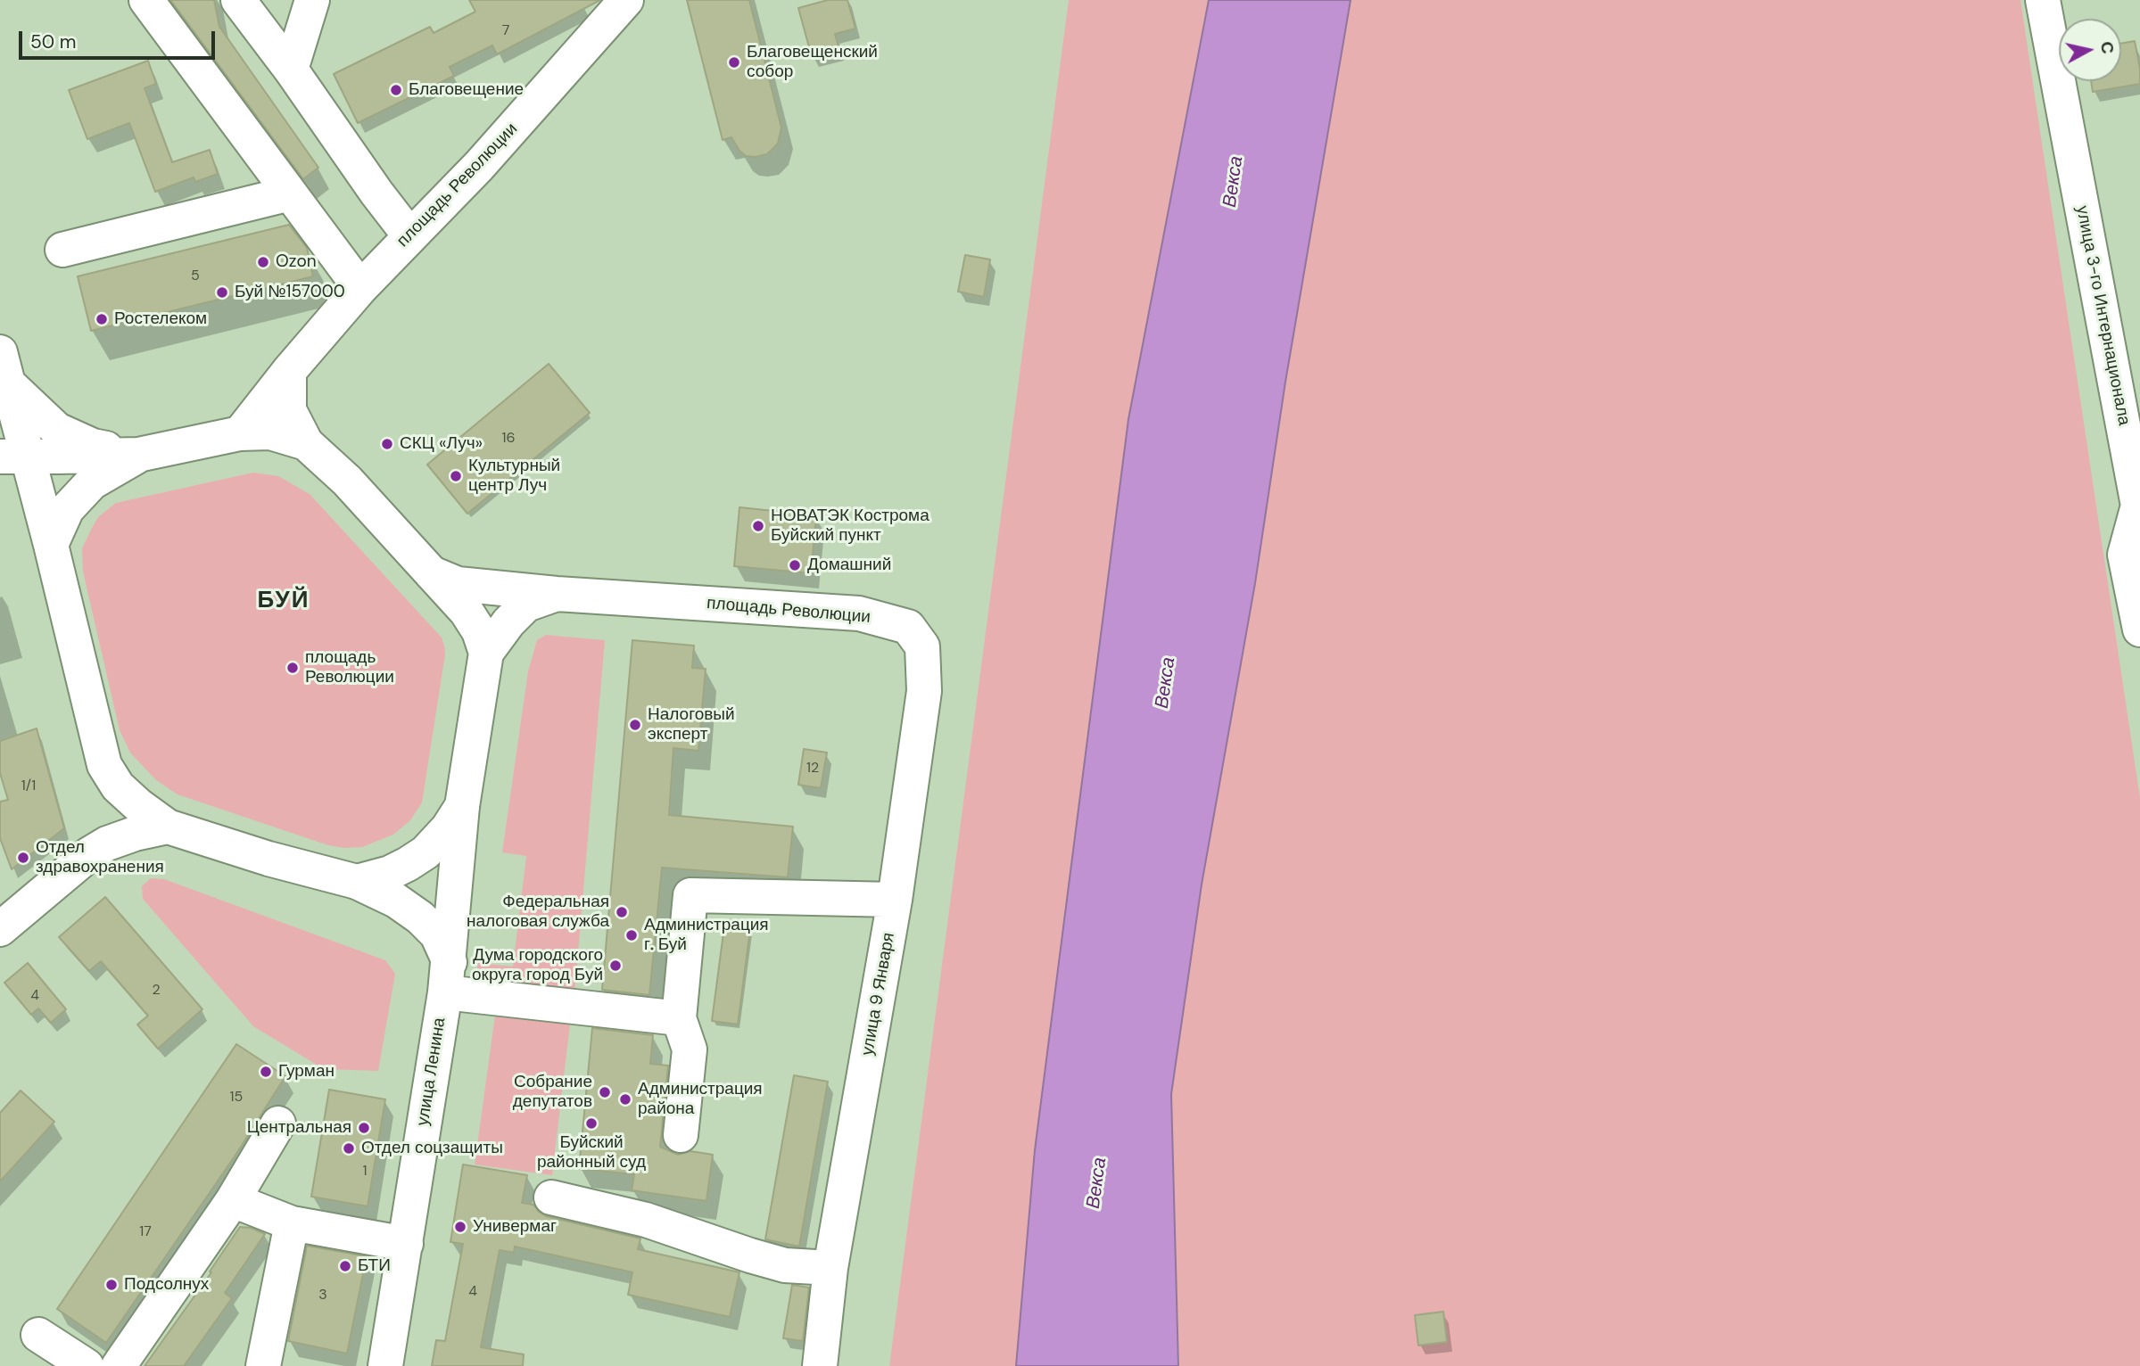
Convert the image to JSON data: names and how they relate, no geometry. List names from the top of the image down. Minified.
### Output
{"streets":{"street":["площадь Революции","улица 3-го Интернационала","улица 9 Января","улица Ленина"]},"crossings":[["площадь Революции","улица 9 Января"],["площадь Революции","улица Ленина"]],"districts":["БУЙ"],"water":["Векса"],"places":["Благовещенский собор","Благовещение","Ozon","Буй №157000","Ростелеком","СКЦ «Луч»","Культурный центр Луч","НОВАТЭК Кострома Буйский пункт","Домашний","площадь Революции","Налоговый эксперт","Отдел здравохранения","Федеральная налоговая служба","Администрация г. Буй","Дума городского округа город Буй","Гурман","Собрание депутатов","Администрация района","Буйский районный суд","Центральная","Отдел соцзащиты","Универмаг","БТИ","Подсолнух"],"house_numbers":["7","5","16","12","1/1","2","4","15","1","17","4","3"],"scale_bar":"50 m","north":"right"}
